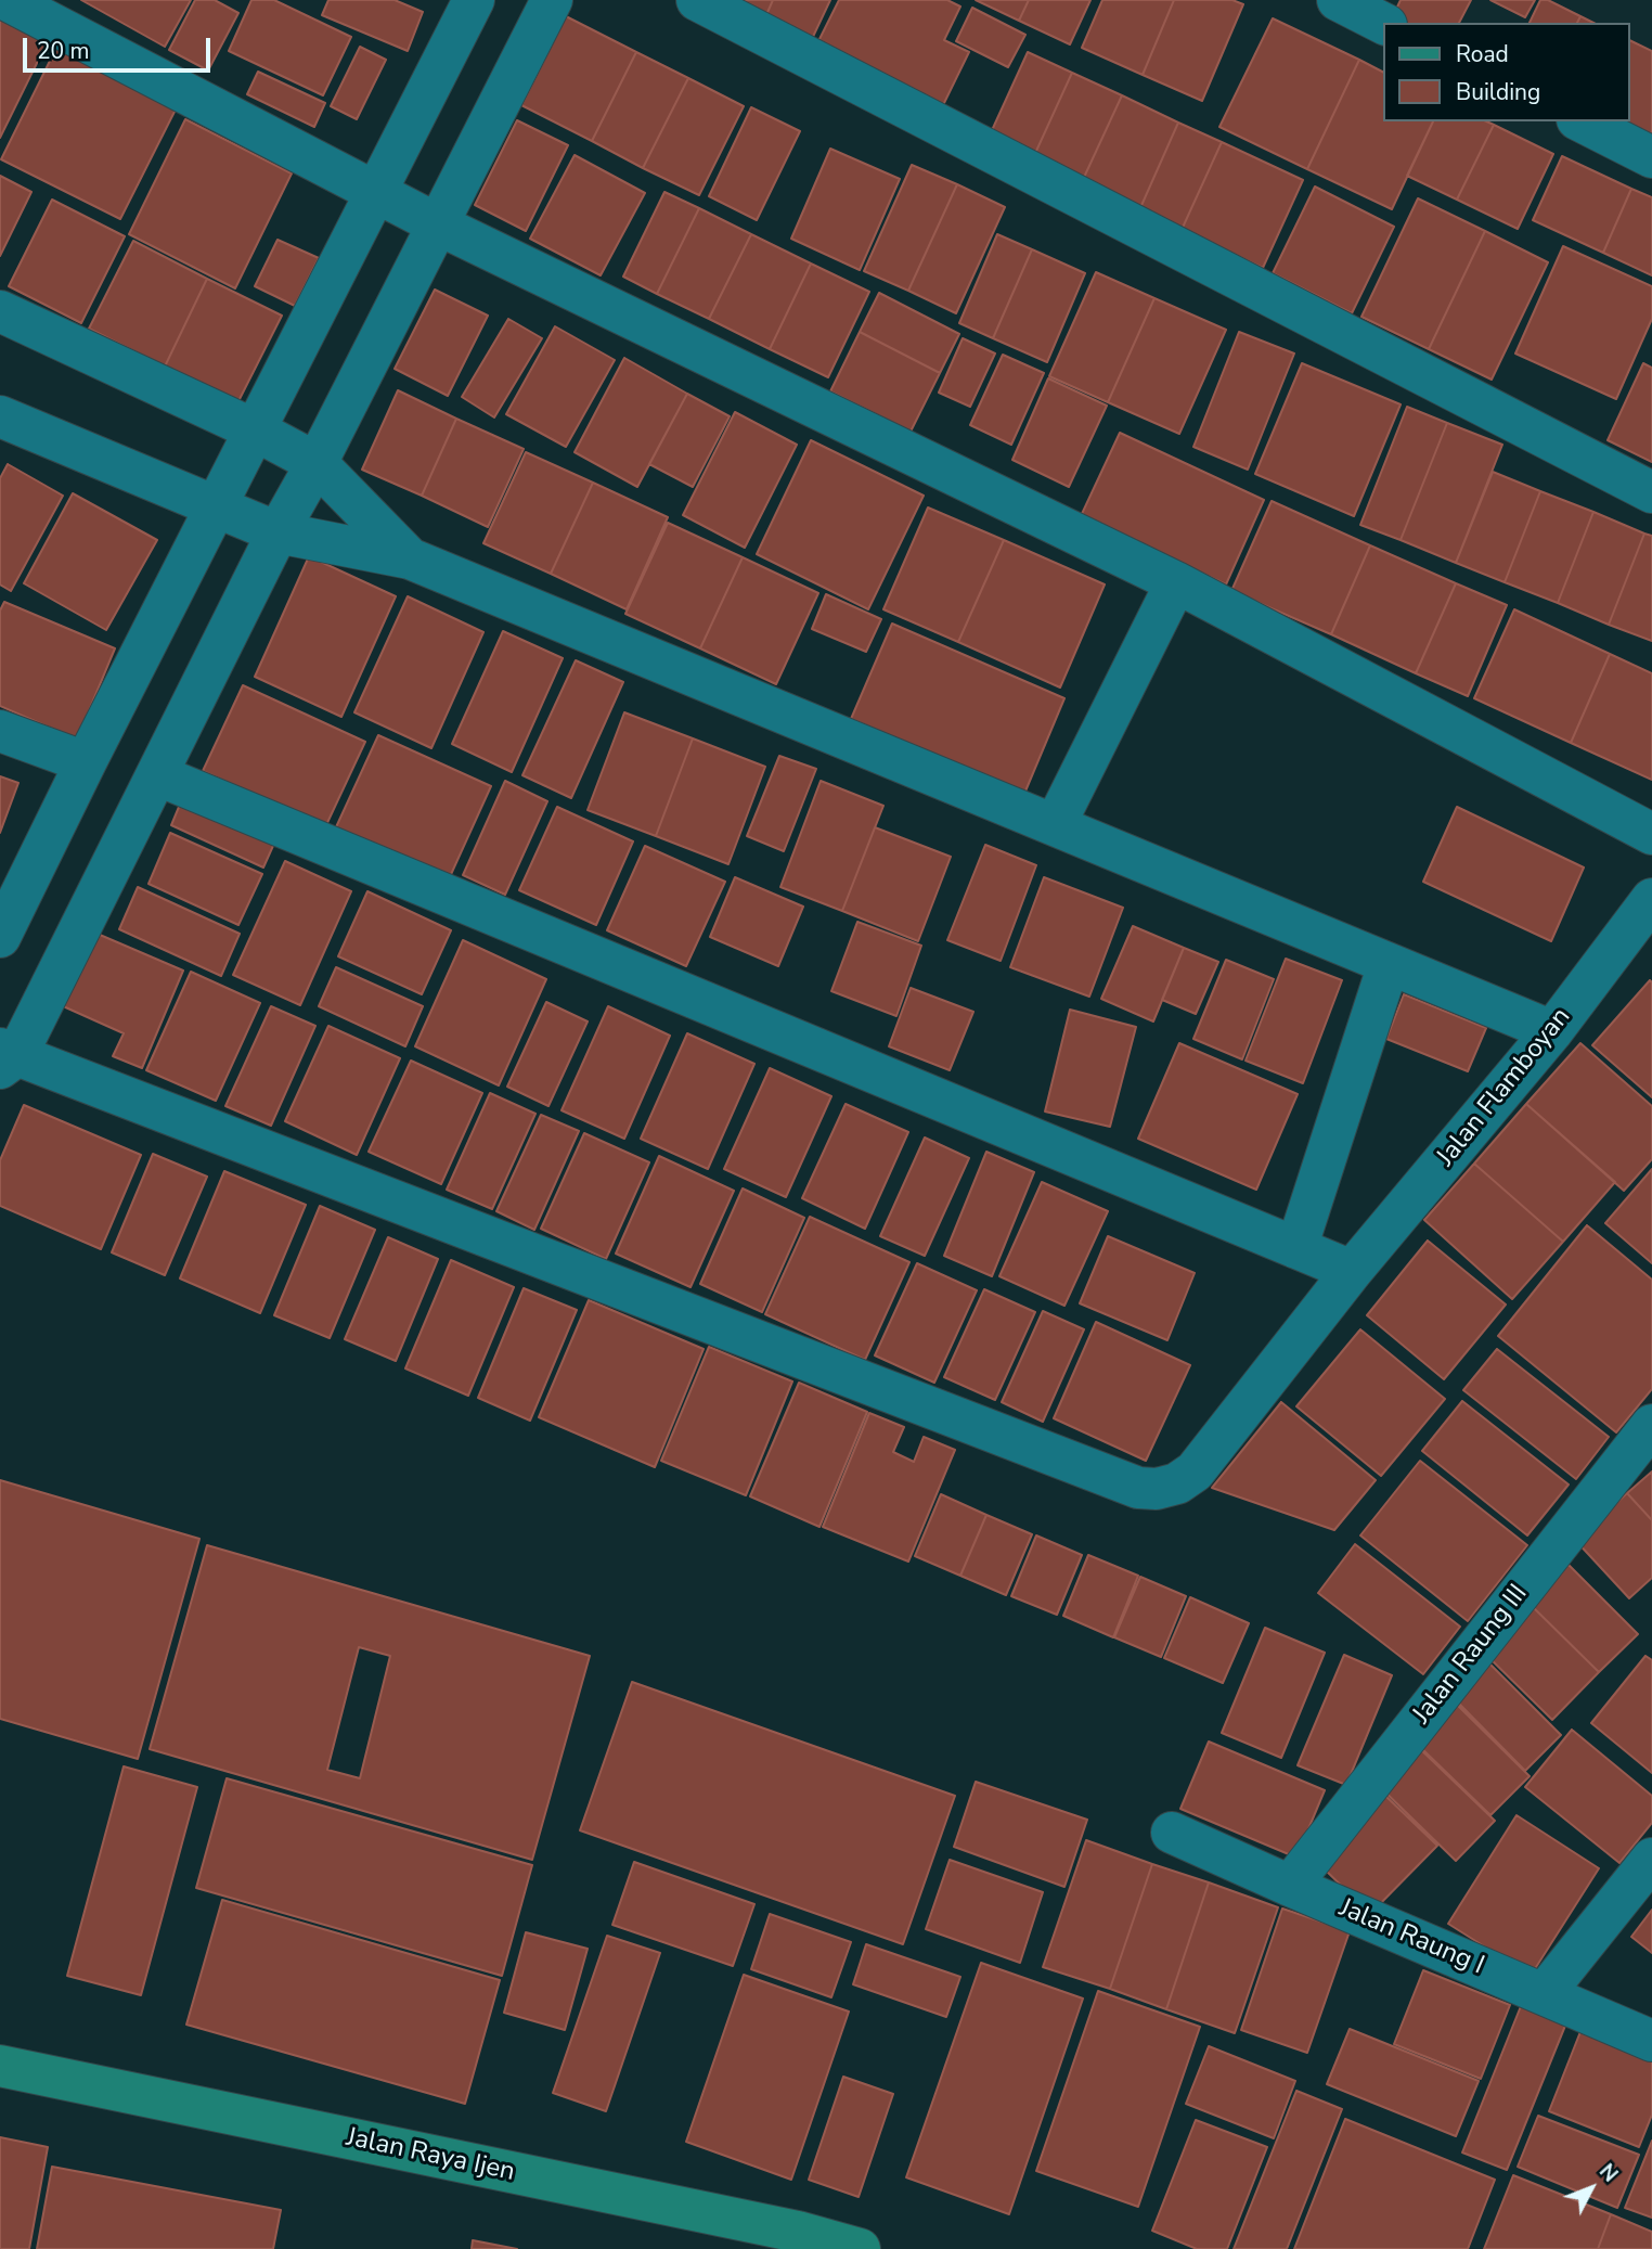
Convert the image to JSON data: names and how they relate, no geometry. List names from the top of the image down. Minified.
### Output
{"streets":{"street":["Jalan Flamboyan","Jalan Raung III","Jalan Raung I","Jalan Raya Ijen"]},"crossings":[["Jalan Raung III","Jalan Raung I"]],"legend":["Road","Building"],"scale_bar":"20 m","north":"top right"}
